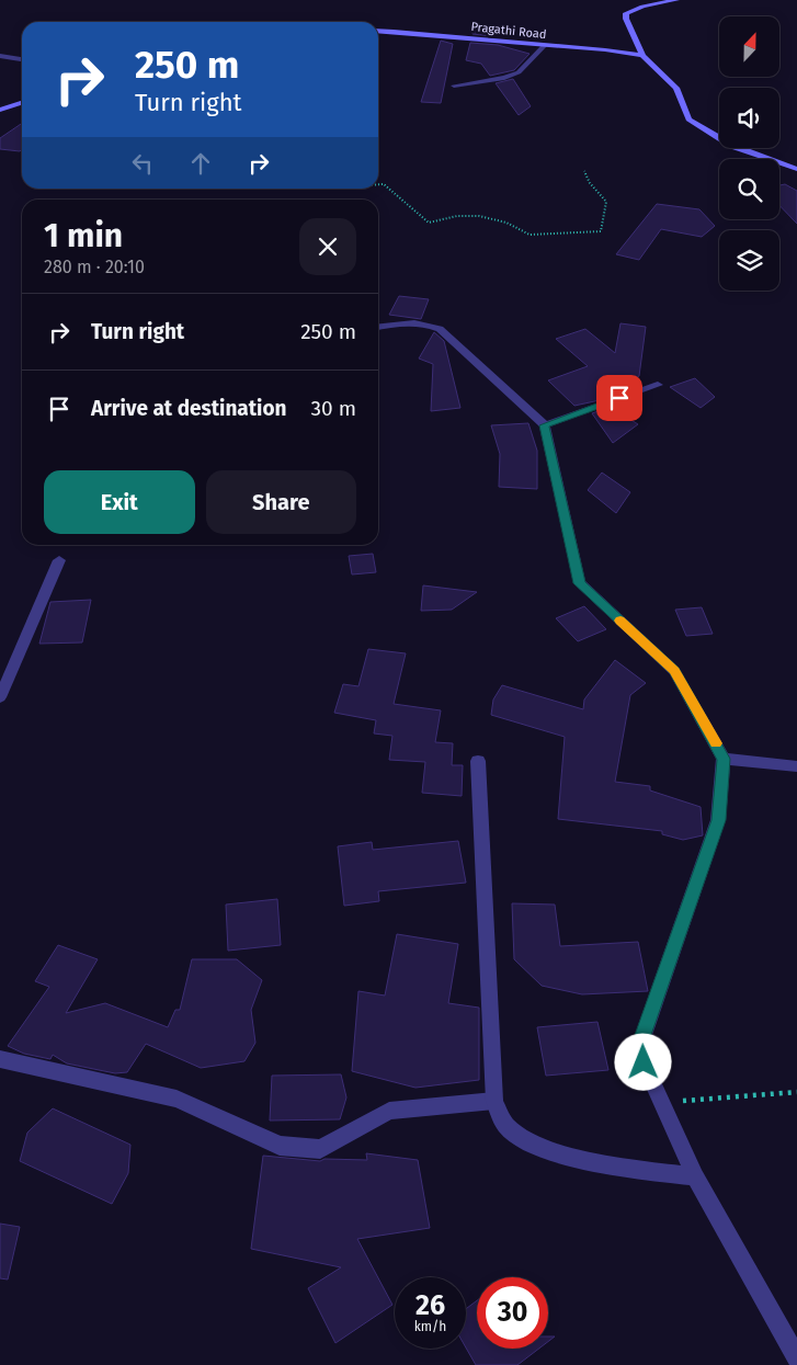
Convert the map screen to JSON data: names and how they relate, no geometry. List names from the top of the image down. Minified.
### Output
{"streets":{"street":["Pragathi Road"]},"north":"top","page":{"turn":["250 m","Turn right"],"heading":["1 min","280 m · 20:10"],"list":[{"name":"Turn right","value":"250 m"},{"name":"Arrive at destination","value":"30 m"}],"buttons":["Exit","Share"],"speed":"26 km/h","limit":"30"}}
